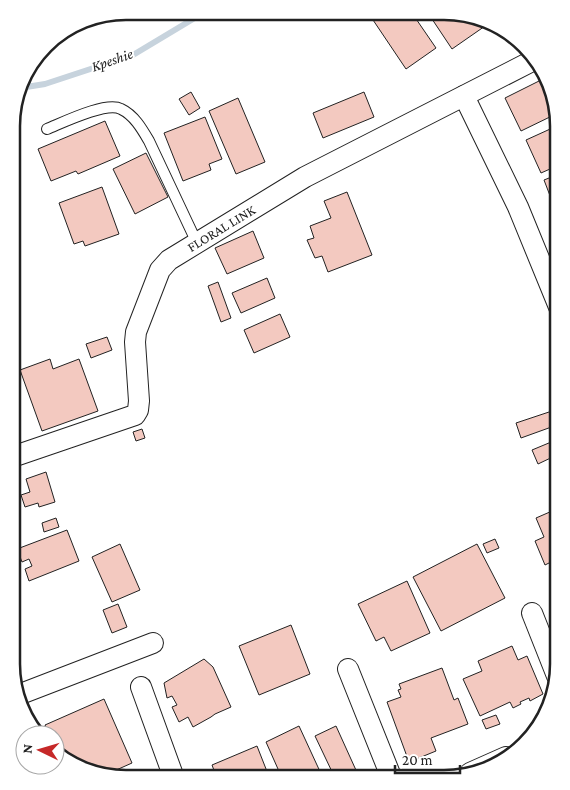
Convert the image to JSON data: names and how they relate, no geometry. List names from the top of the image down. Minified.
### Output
{"streets":{"street":["FLORAL LINK"]},"water":["Kpeshie"],"scale_bar":"20 m","north":"left"}
